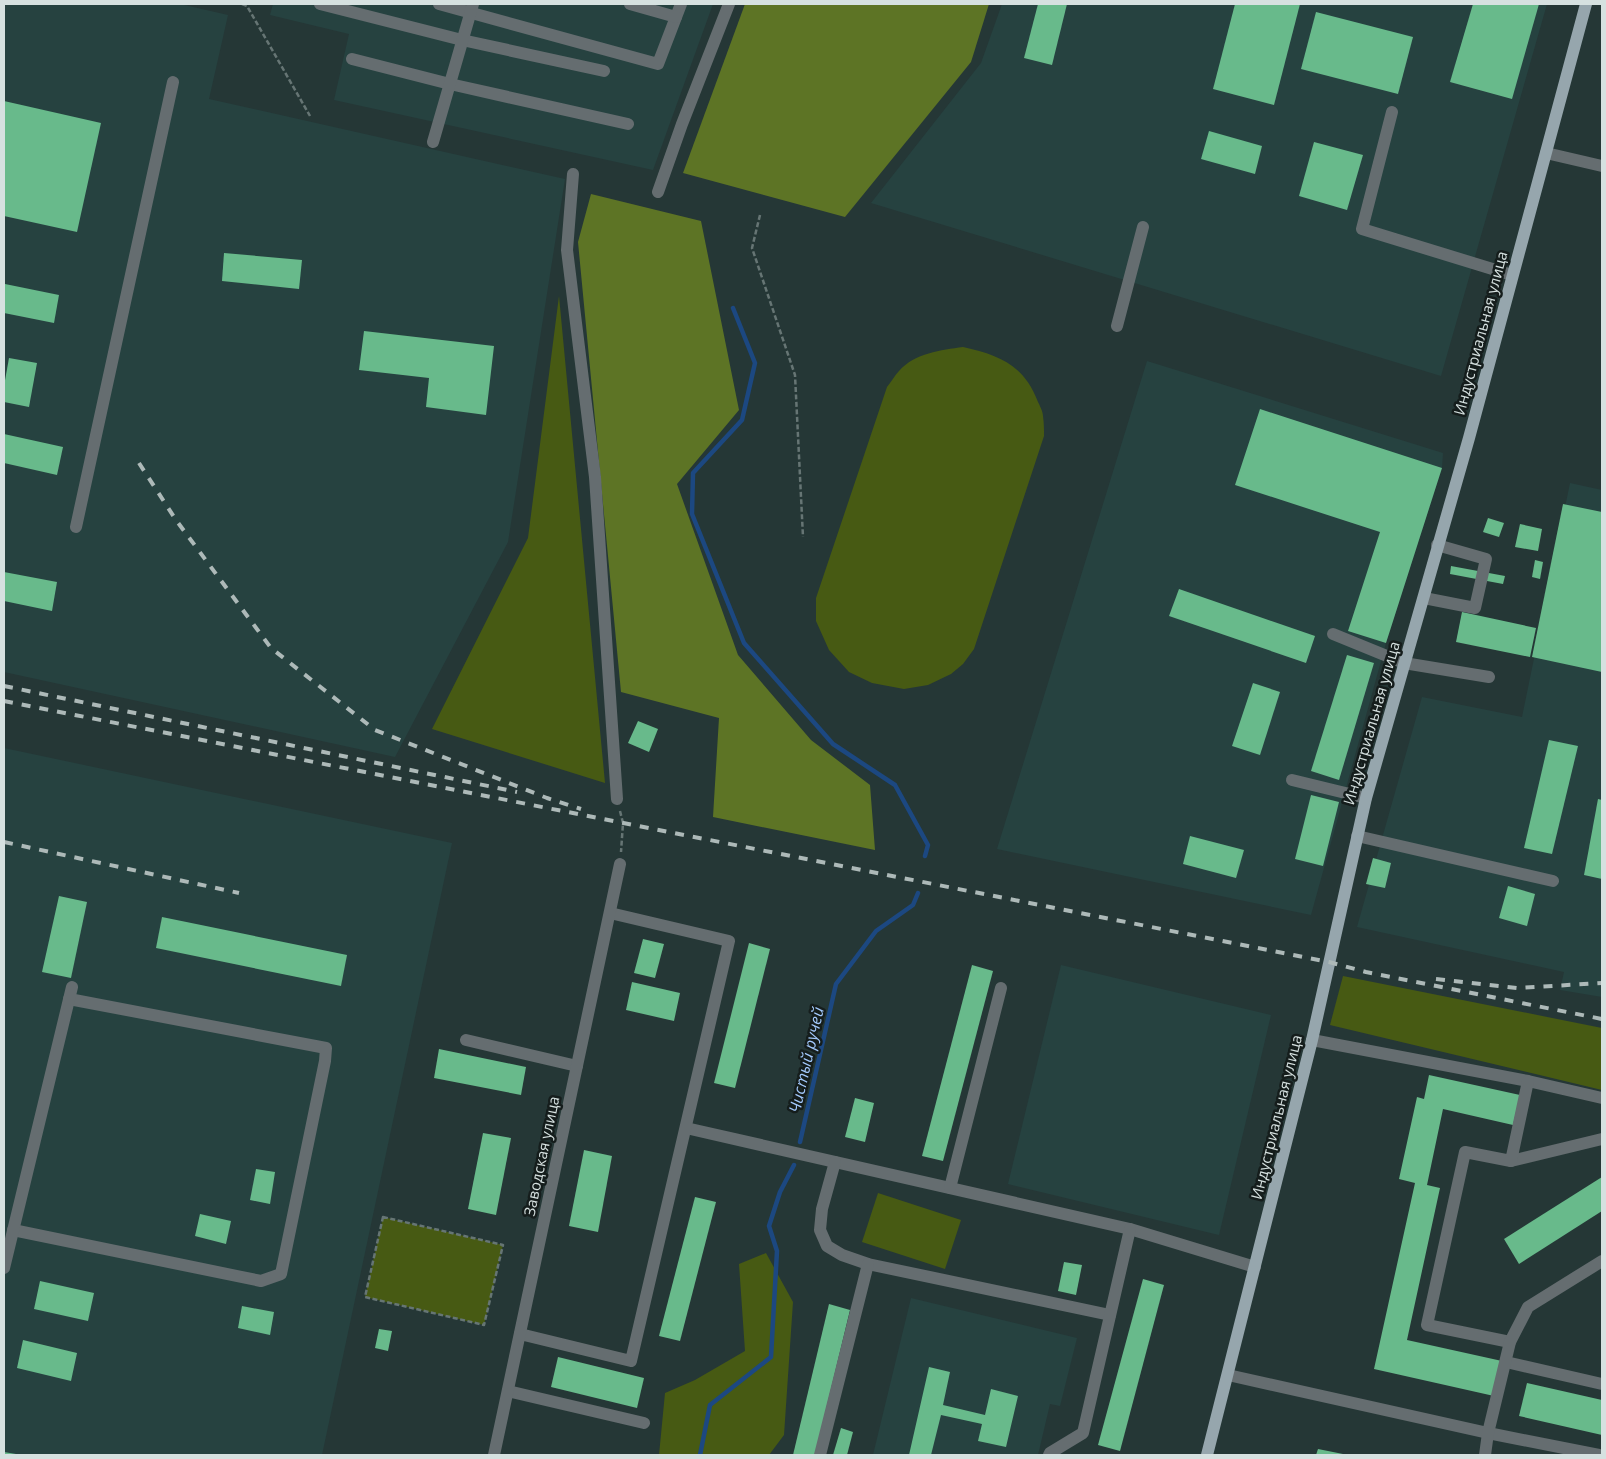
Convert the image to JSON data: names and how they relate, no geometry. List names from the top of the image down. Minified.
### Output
{"streets":{"main road":["Индустриальная улица"],"street":["Заводская улица"]},"water":["Чистый ручей"]}
